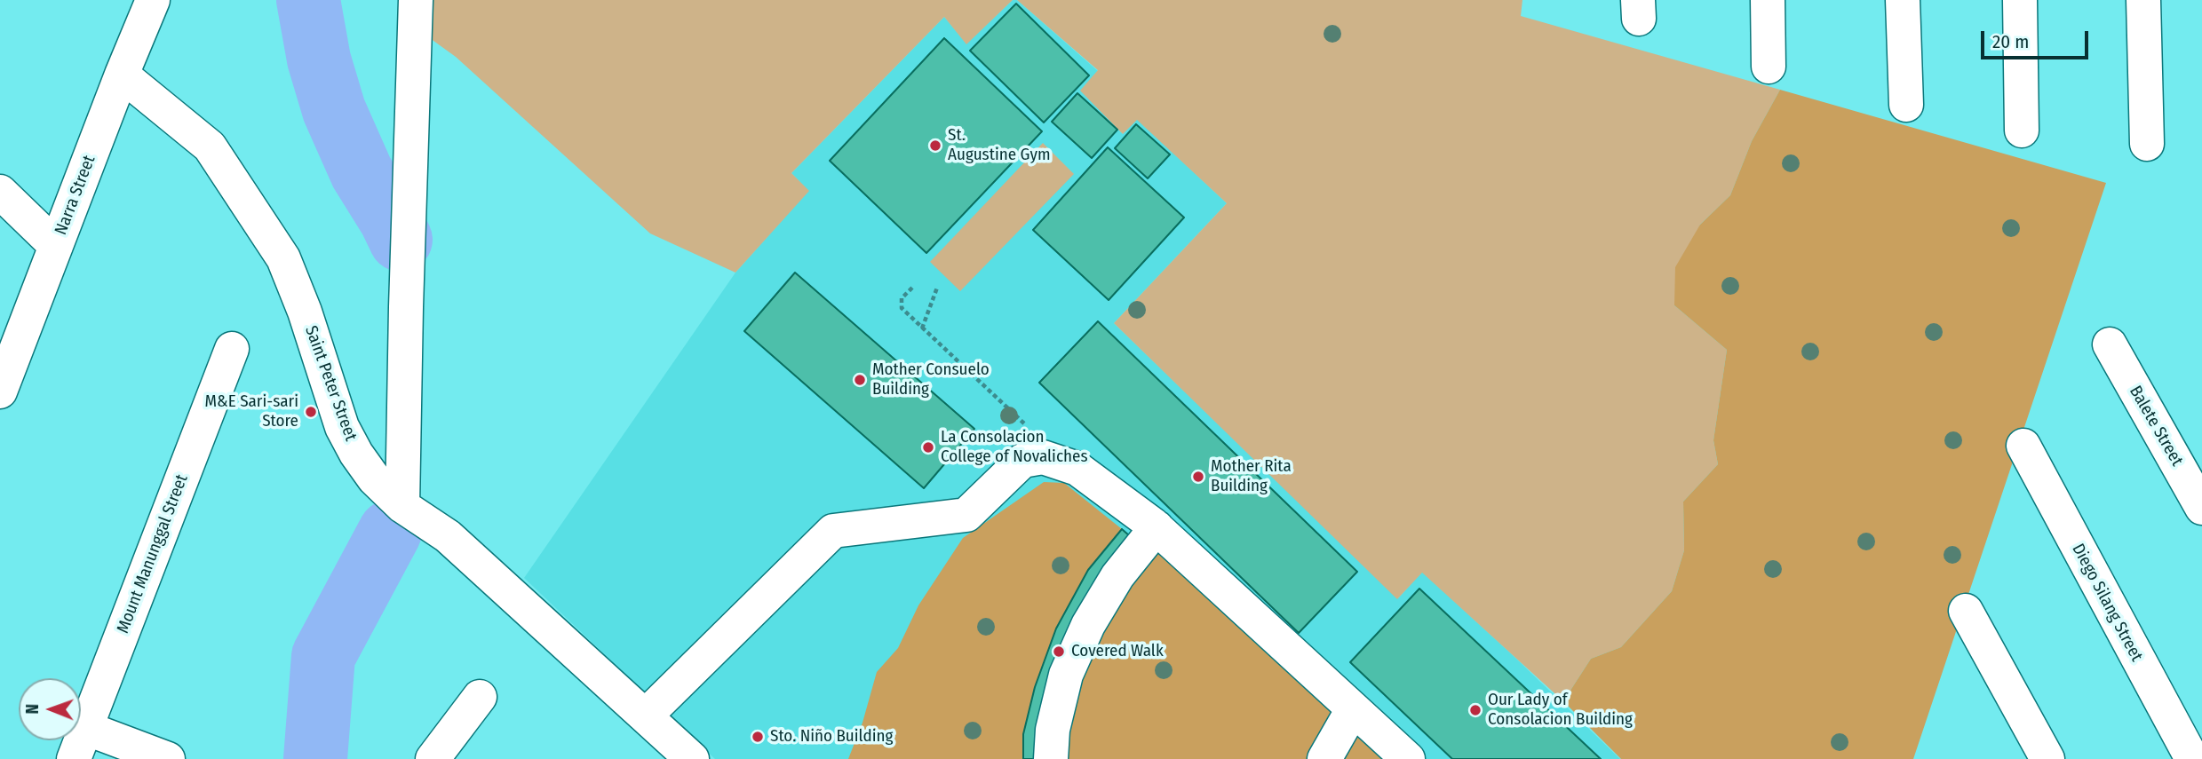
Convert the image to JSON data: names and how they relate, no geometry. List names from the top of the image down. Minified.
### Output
{"streets":{"street":["Narra Street","Saint Peter Street","Balete Street","Mount Manunggal Street","Diego Silang Street"]},"crossings":[["Narra Street","Saint Peter Street"]],"places":["St. Augustine Gym","Mother Consuelo Building","M&E Sari-sari Store","La Consolacion College of Novaliches","Mother Rita Building","Covered Walk","Our Lady of Consolacion Building","Sto. Niño Building"],"scale_bar":"20 m","north":"left"}
